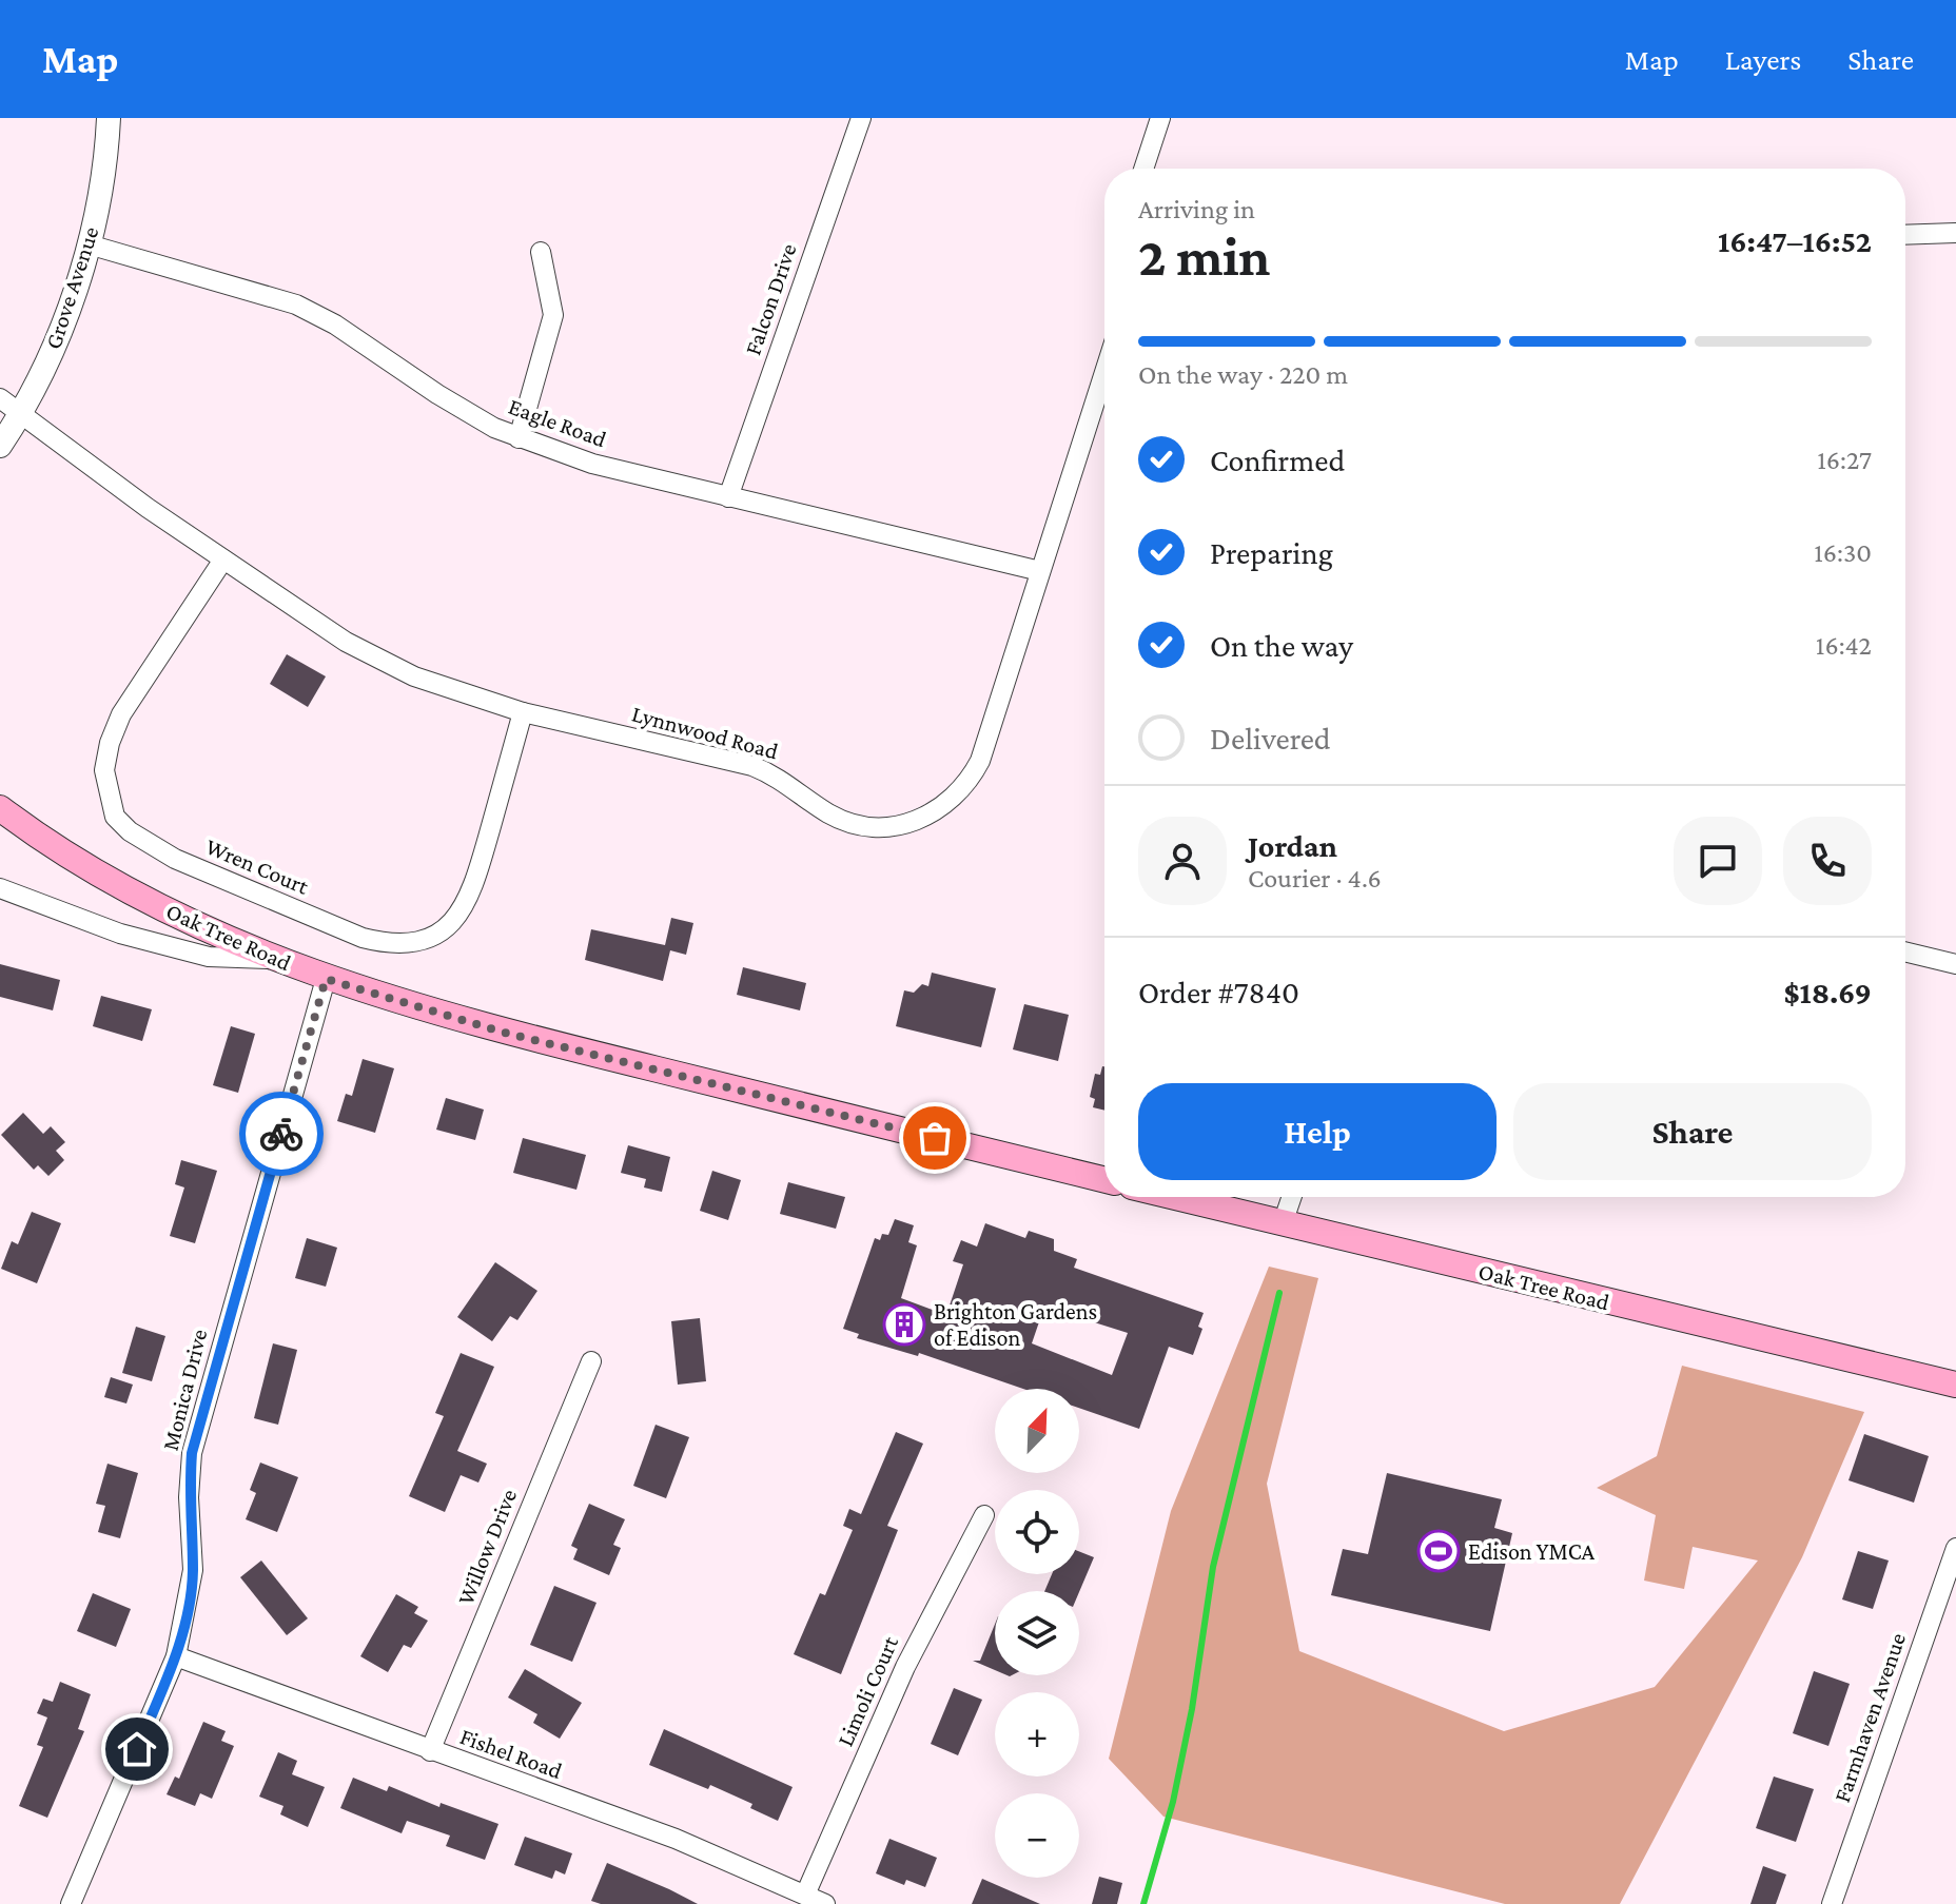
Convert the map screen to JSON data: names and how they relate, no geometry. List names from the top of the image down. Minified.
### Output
{"streets":{"main road":["Oak Tree Road"],"street":["Grove Avenue","Falcon Drive","Eagle Road","Lynnwood Road","Wren Court","Monica Drive","Willow Drive","Limoli Court","Farmhaven Avenue","Fishel Road"]},"crossings":[["Grove Avenue","Eagle Road"],["Grove Avenue","Lynnwood Road"],["Falcon Drive","Eagle Road"],["Eagle Road","Lynnwood Road"],["Lynnwood Road","Wren Court"],["Oak Tree Road","Monica Drive"],["Monica Drive","Fishel Road"],["Willow Drive","Fishel Road"],["Limoli Court","Fishel Road"]],"places":{"building":["Brighton Gardens of Edison"],"sports":["Edison YMCA"]},"north":"top right","page":{"header":"Map","nav":["Map","Layers","Share"],"heading":["2 min","Arriving in","16:47–16:52"],"panel":["Jordan","Courier · 4.6","Order #7840","$18.69"],"bar":"On the way · 220 m","list":[["Confirmed","16:27"],["Preparing","16:30"],["On the way","16:42"],"Delivered"],"buttons":["Help","Share"],"map_buttons":["+","−"]}}
